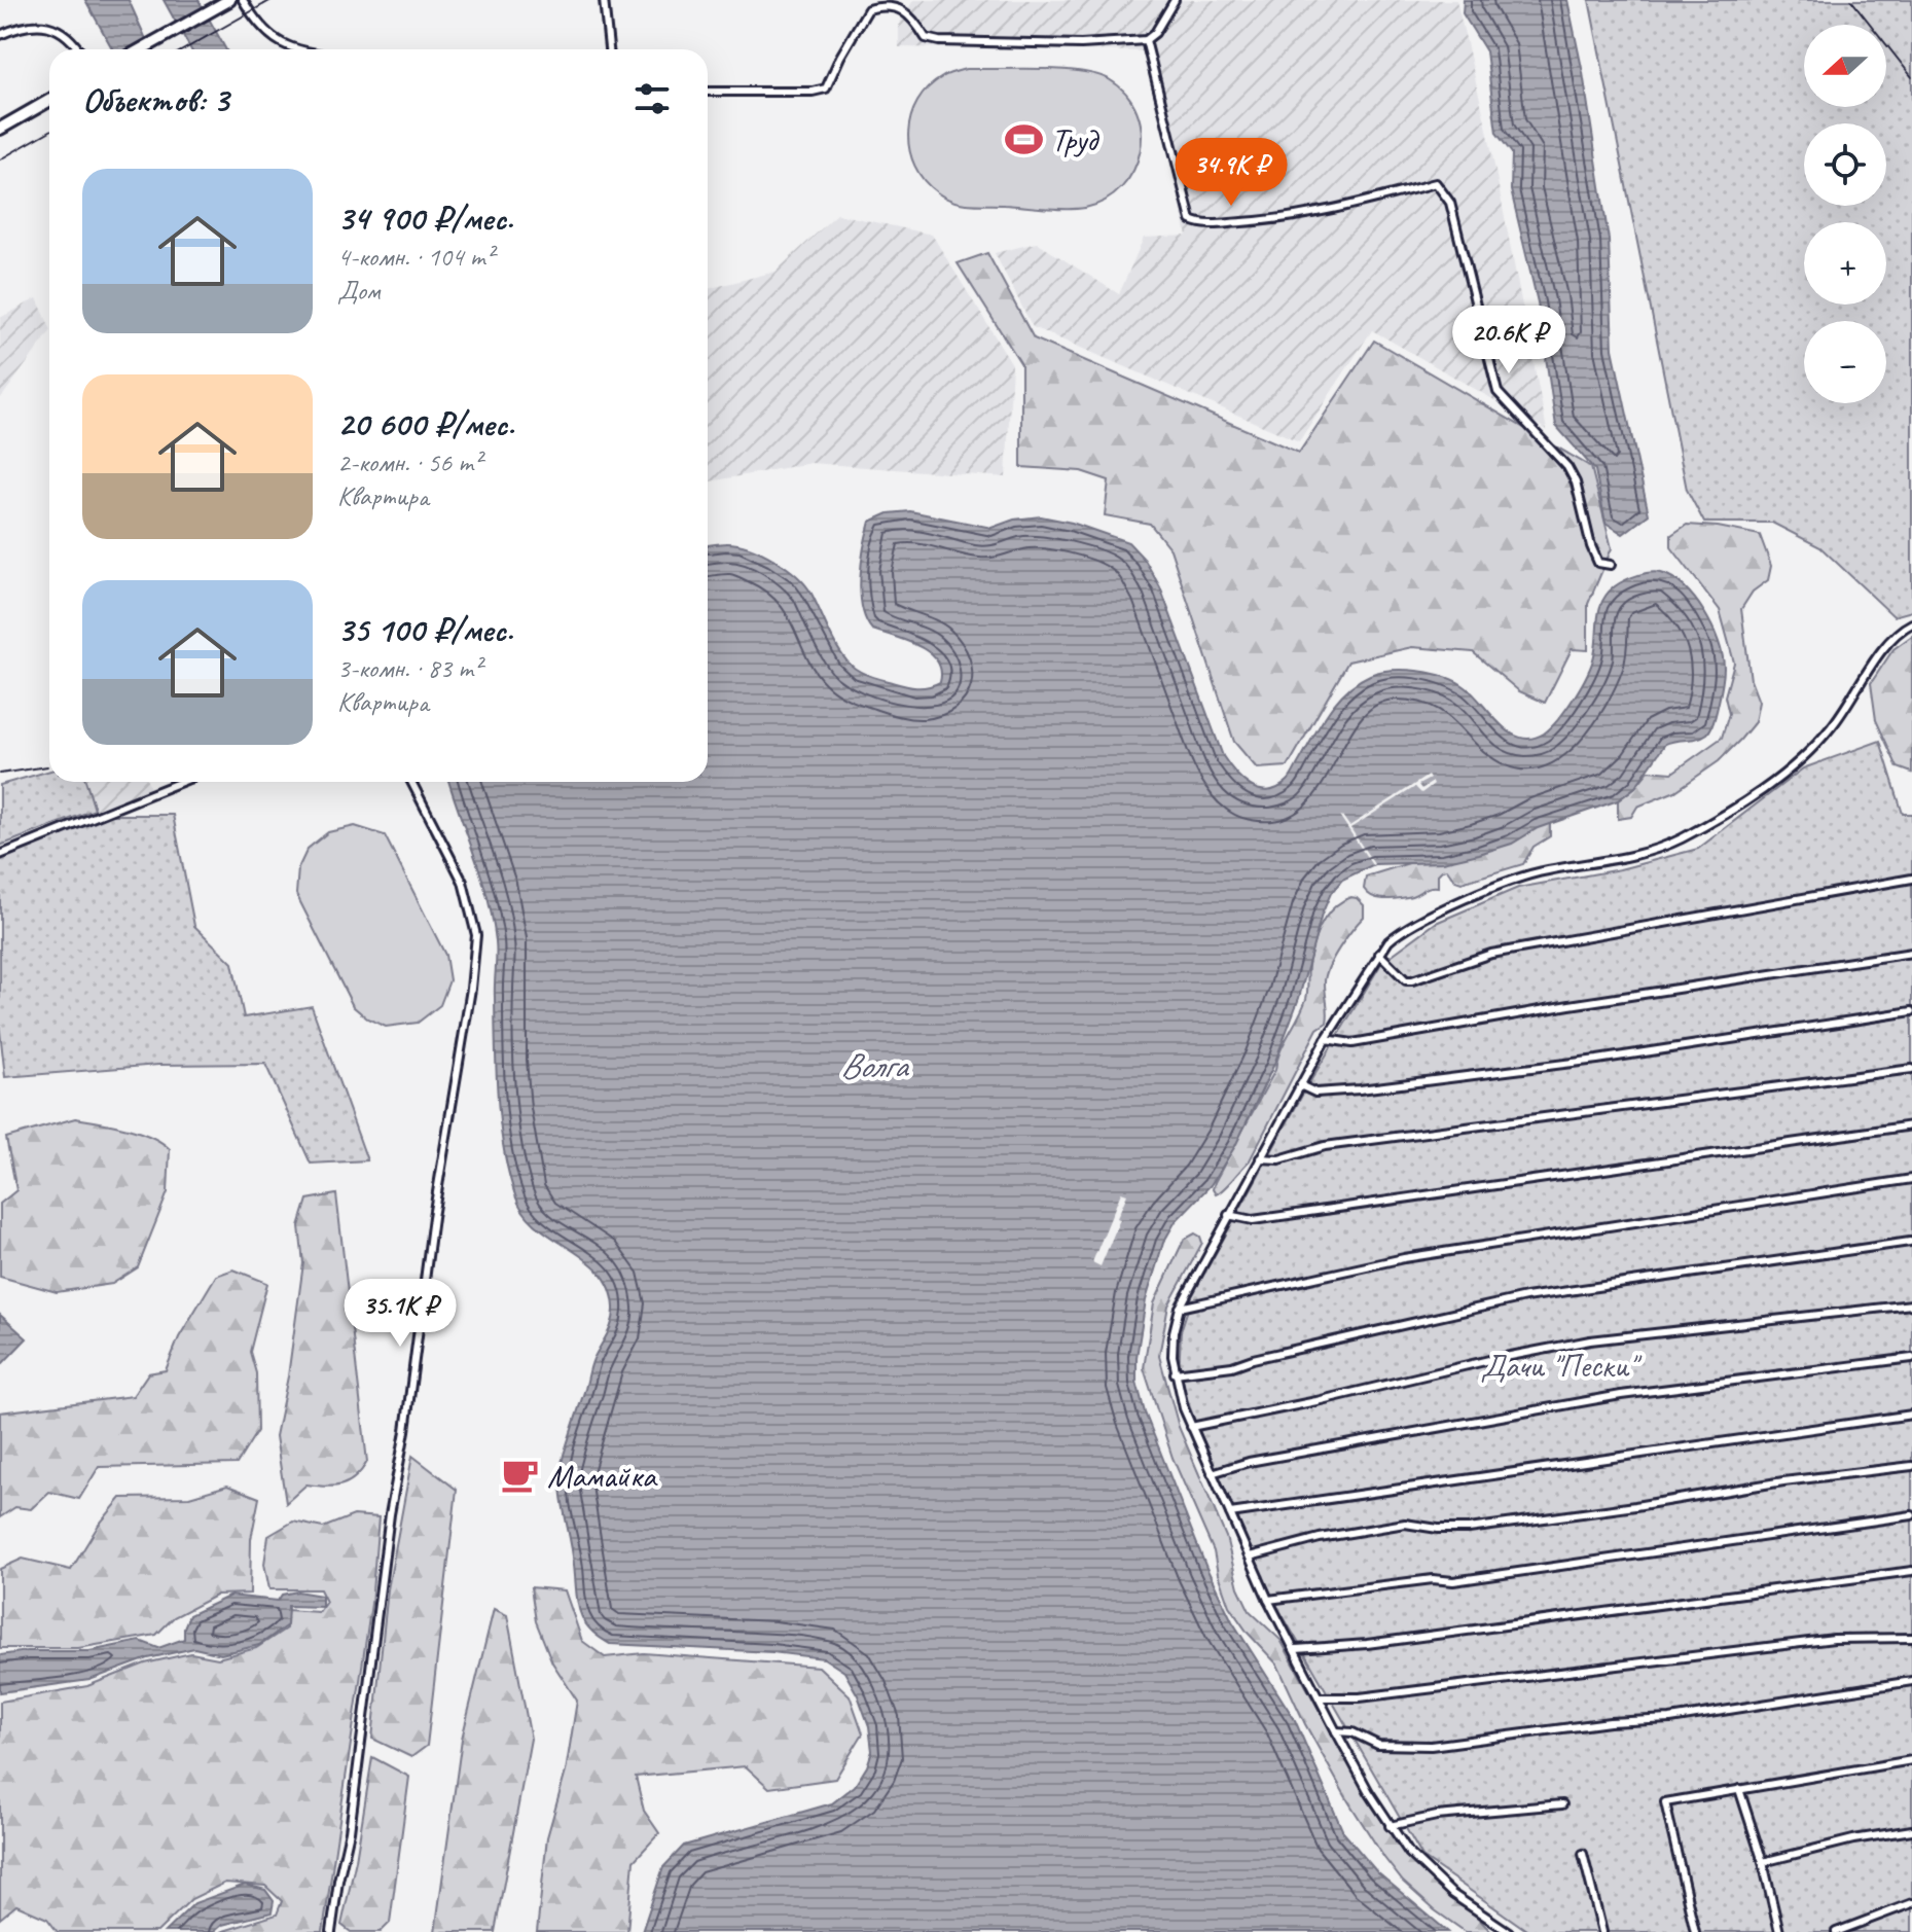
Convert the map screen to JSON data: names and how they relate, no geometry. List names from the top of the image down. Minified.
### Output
{"water":["Волга"],"parks":["Дачи \"Пески\""],"places":{"sports":["Труд"],"cafe":["Мамайка"]},"north":"left","page":{"map_buttons":["+","−"],"heading":"Объектов: 3","price":["34.9K ₽","20.6K ₽","35.1K ₽"],"list":[{"name":"34 900 ₽/мес.","note":"4-комн. · 104 m² · Дом"},{"name":"20 600 ₽/мес.","note":"2-комн. · 56 m² · Квартира"},{"name":"35 100 ₽/мес.","note":"3-комн. · 83 m² · Квартира"}]}}
